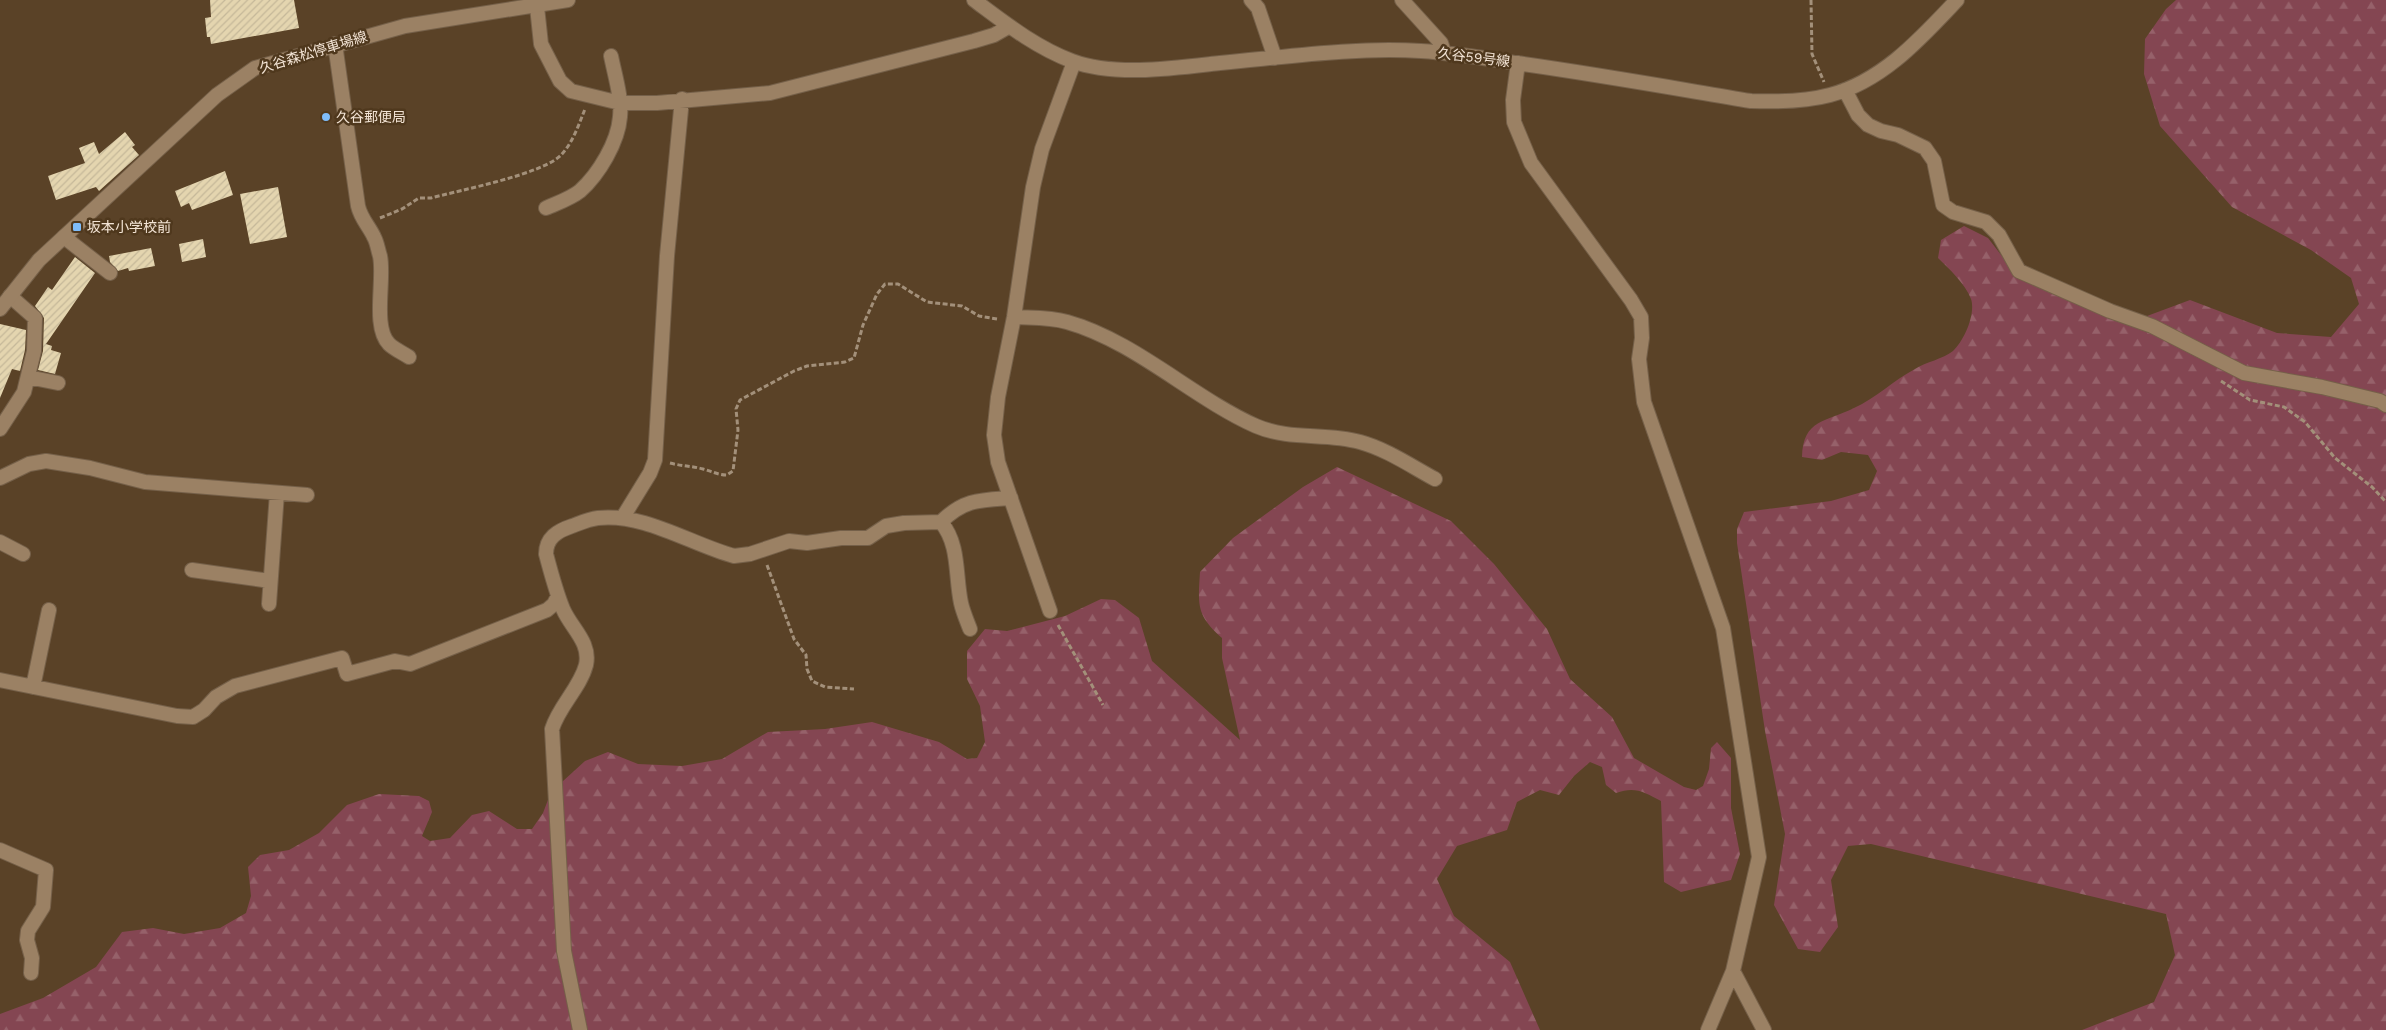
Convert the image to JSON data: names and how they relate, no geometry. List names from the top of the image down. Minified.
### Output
{"streets":{"street":["久谷森松停車場線","久谷59号線"]},"places":{"other":["久谷郵便局"],"transit":["坂本小学校前"]}}
